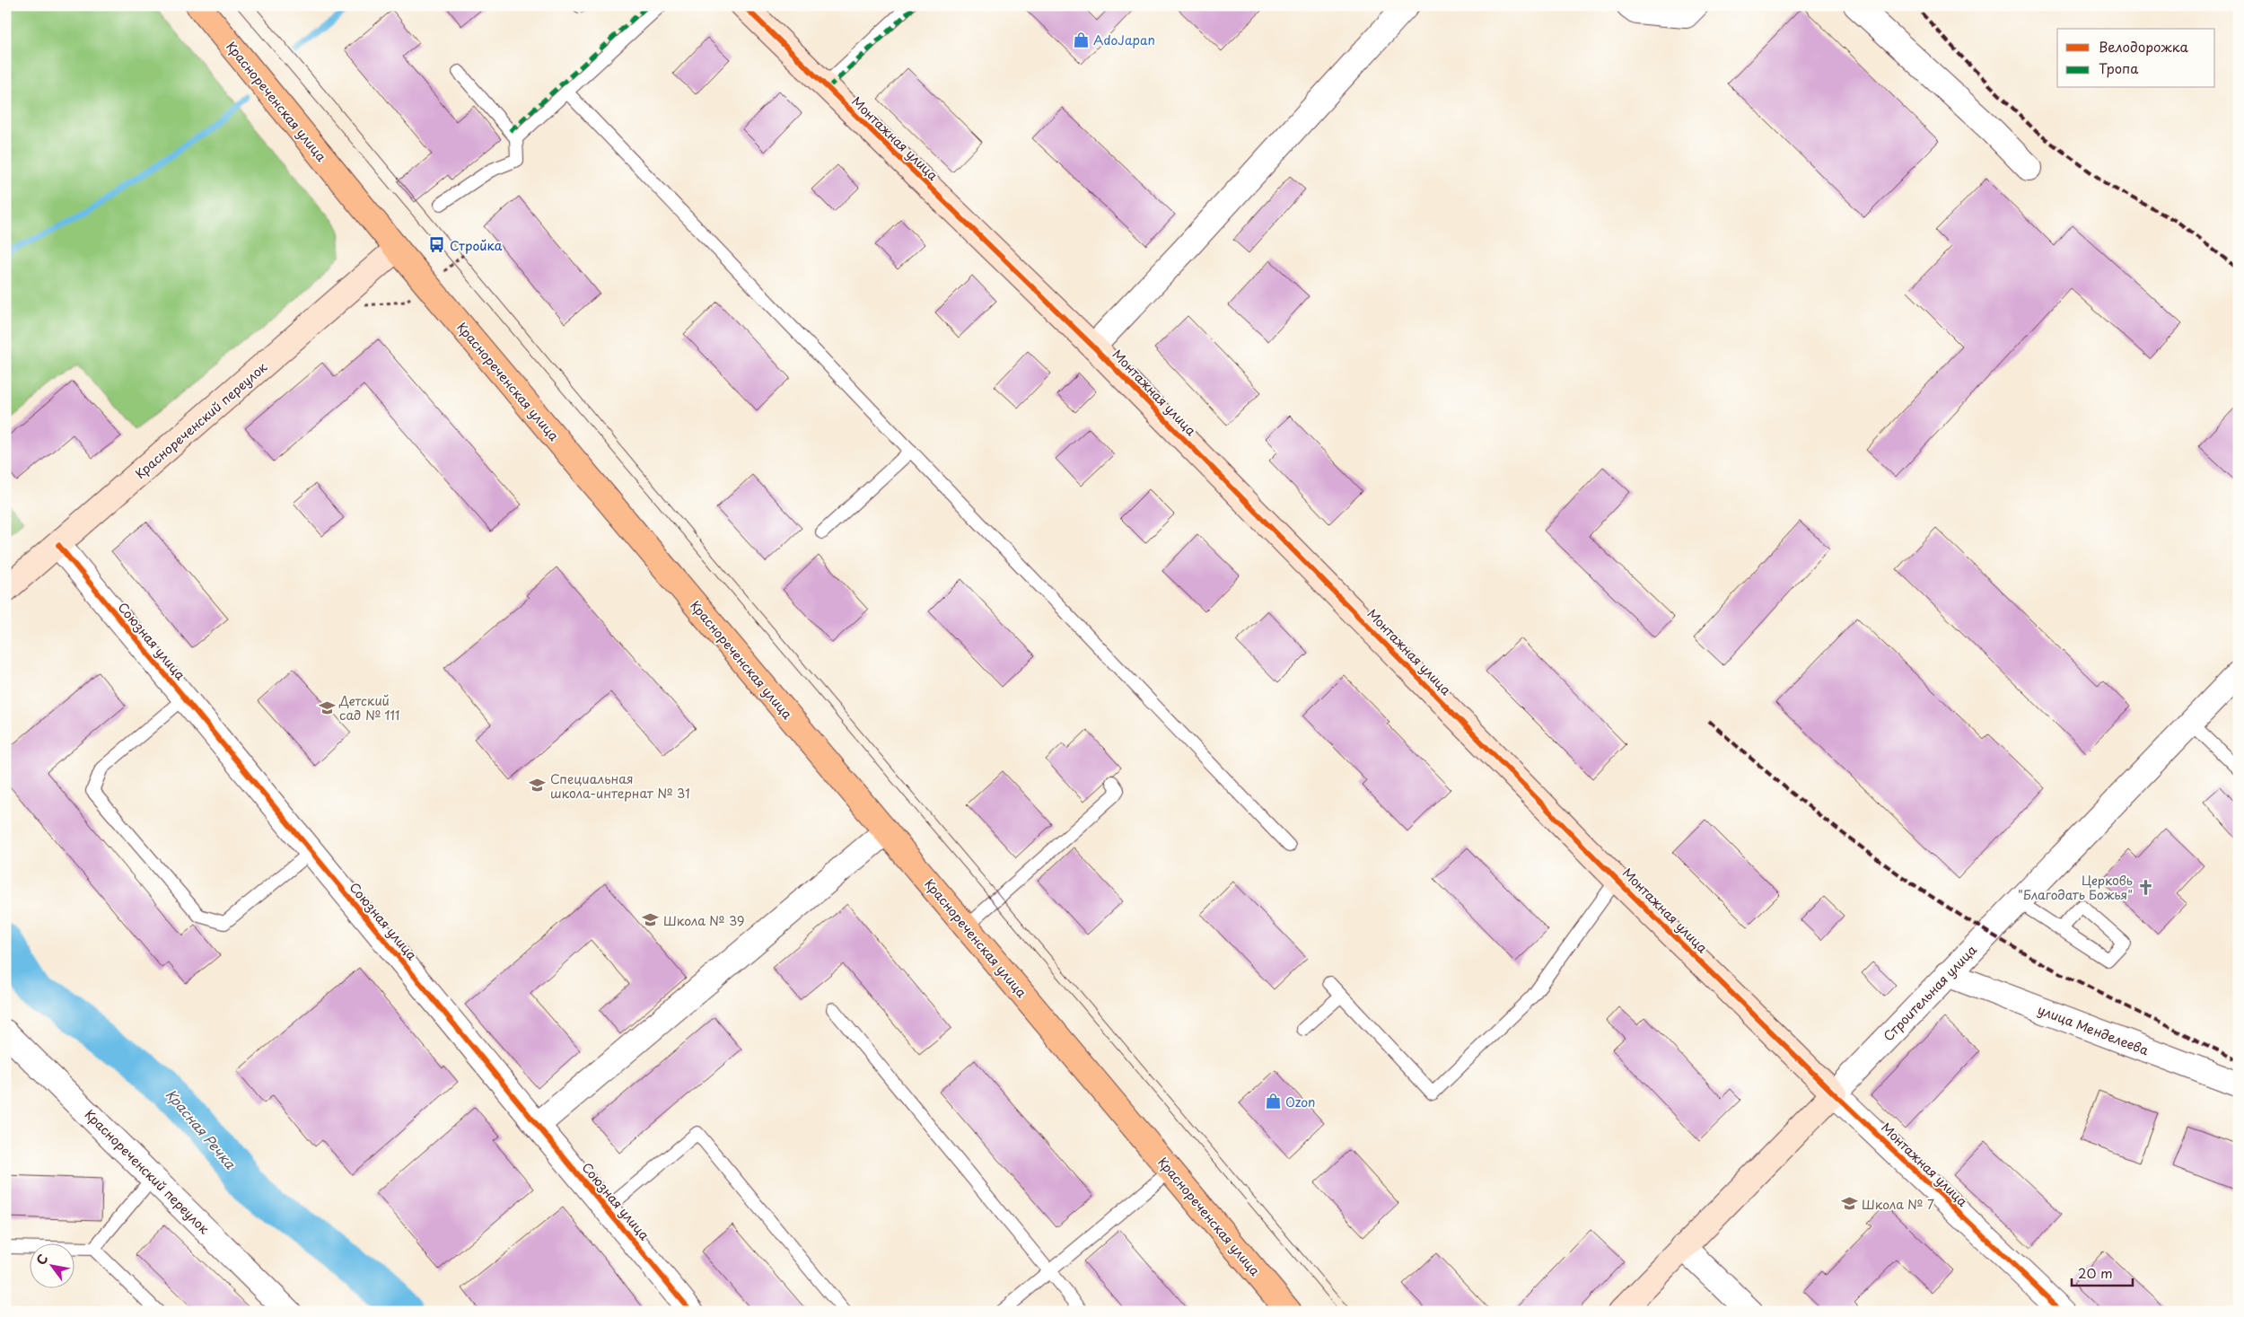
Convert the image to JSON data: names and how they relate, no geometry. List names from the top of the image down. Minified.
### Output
{"streets":{"main road":["Краснореченская улица"],"street":["Монтажная улица","Краснореченский переулок","Союзная улица","Строительная улица","улица Менделеева"]},"crossings":[["Краснореченская улица","Краснореченский переулок"],["Монтажная улица","Строительная улица"],["Краснореченский переулок","Союзная улица"],["Строительная улица","улица Менделеева"]],"water":["Красная Речка"],"places":{"shop":["AdoJapan","Ozon"],"bus stop":["Стройка"],"school or university":["Детский сад № 111","Специальная школа-интернат № 31","Школа № 39","Школа № 7"],"church":["Церковь \"Благодать Божья\""]},"legend":["Велодорожка","Тропа"],"scale_bar":"20 m","north":"top left"}
